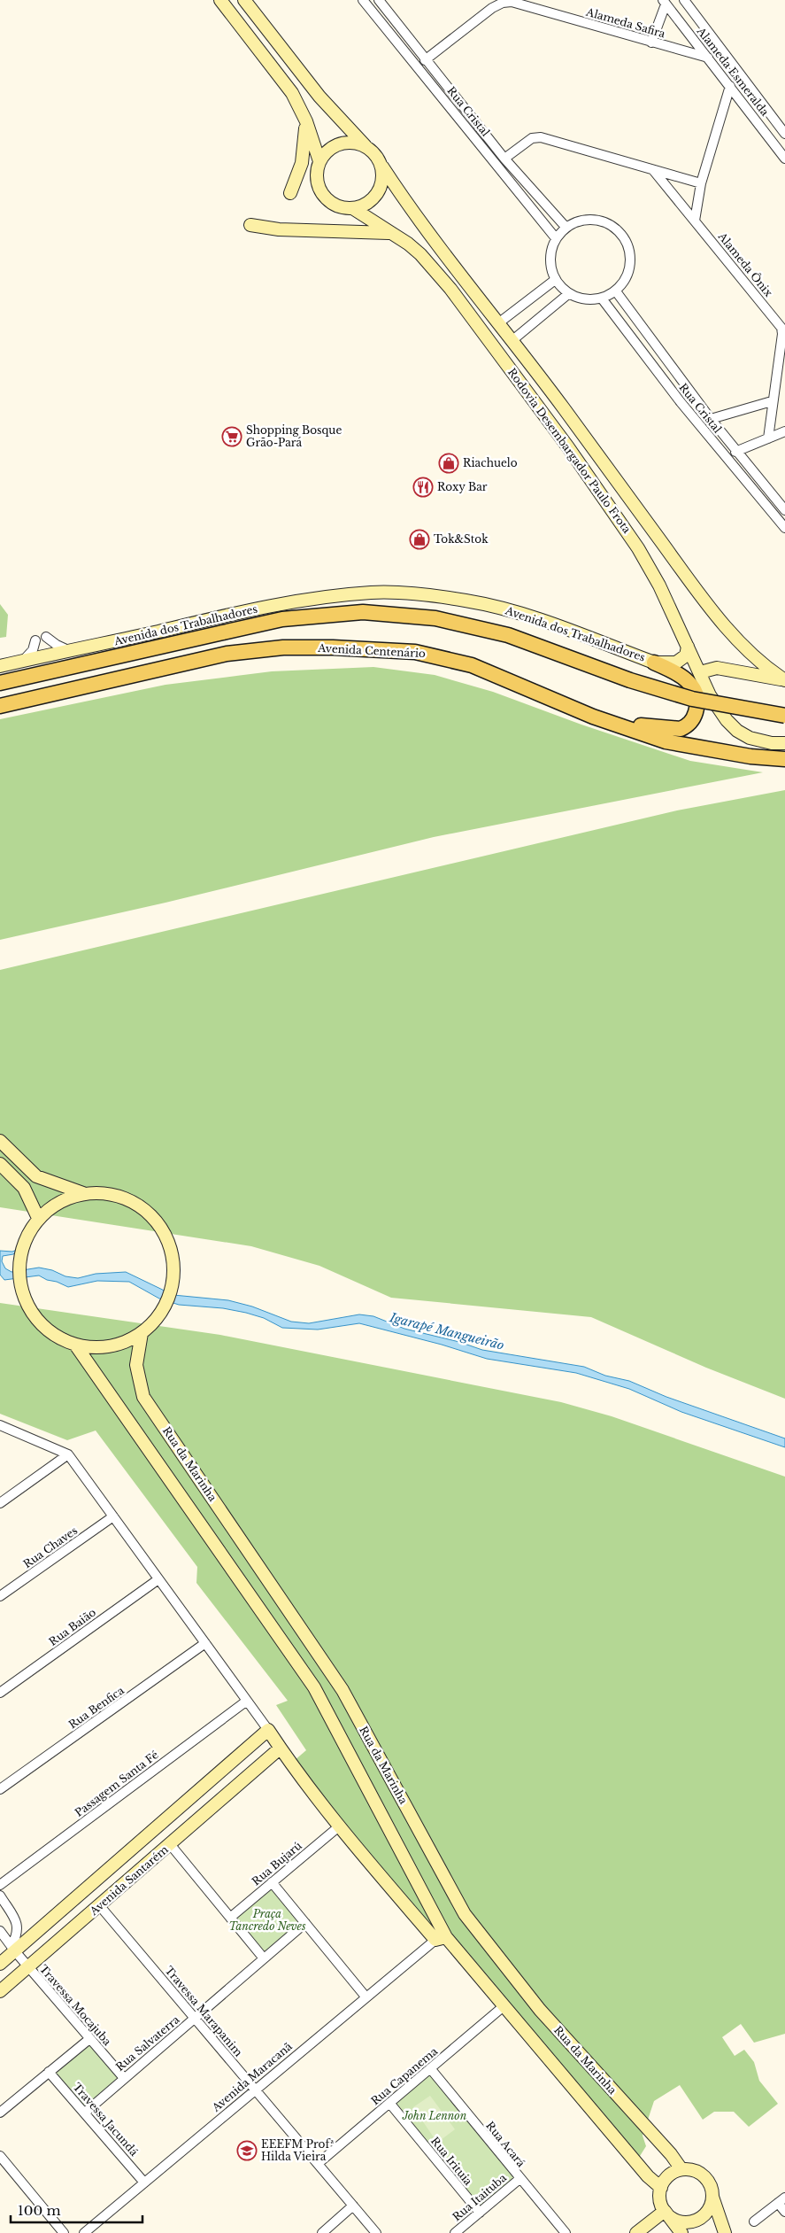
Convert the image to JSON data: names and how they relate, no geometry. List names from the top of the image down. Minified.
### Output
{"streets":{"main road":["Rodovia Desembargador Paulo Frota","Avenida dos Trabalhadores","Avenida Centenário","Rua da Marinha","Avenida Santarém"],"street":["Alameda Safira","Alameda Esmeralda","Rua Cristal","Alameda Ônix","Rua Chaves","Rua Baião","Rua Benfica","Passagem Santa Fé","Rua Bujarú","Travessa Mocajuba","Travessa Marapanim","Rua Salvaterra","Rua Capanema","Avenida Maracanã","Travessa Jacundá","Rua Acará","Rua Irituia","Rua Itaituba"]},"crossings":[["Alameda Safira","Alameda Esmeralda"],["Alameda Safira","Rua Cristal"],["Avenida Santarém","Travessa Mocajuba"],["Avenida Santarém","Travessa Marapanim"],["Travessa Mocajuba","Rua Salvaterra"],["Travessa Marapanim","Rua Salvaterra"],["Travessa Marapanim","Rua Capanema"],["Travessa Marapanim","Avenida Maracanã"],["Rua Salvaterra","Travessa Jacundá"],["Rua Capanema","Rua Acará"],["Rua Capanema","Rua Irituia"],["Avenida Maracanã","Travessa Jacundá"],["Rua Acará","Rua Itaituba"],["Rua Irituia","Rua Itaituba"]],"water":["Igarapé Mangueirão"],"parks":["Praça Tancredo Neves","John Lennon"],"places":{"supermarket":["Shopping Bosque Grão-Pará"],"shop":["Riachuelo","Tok&Stok"],"restaurant":["Roxy Bar"],"school or university":["EEEFM Profª Hilda Vieira"]},"scale_bar":"100 m"}
